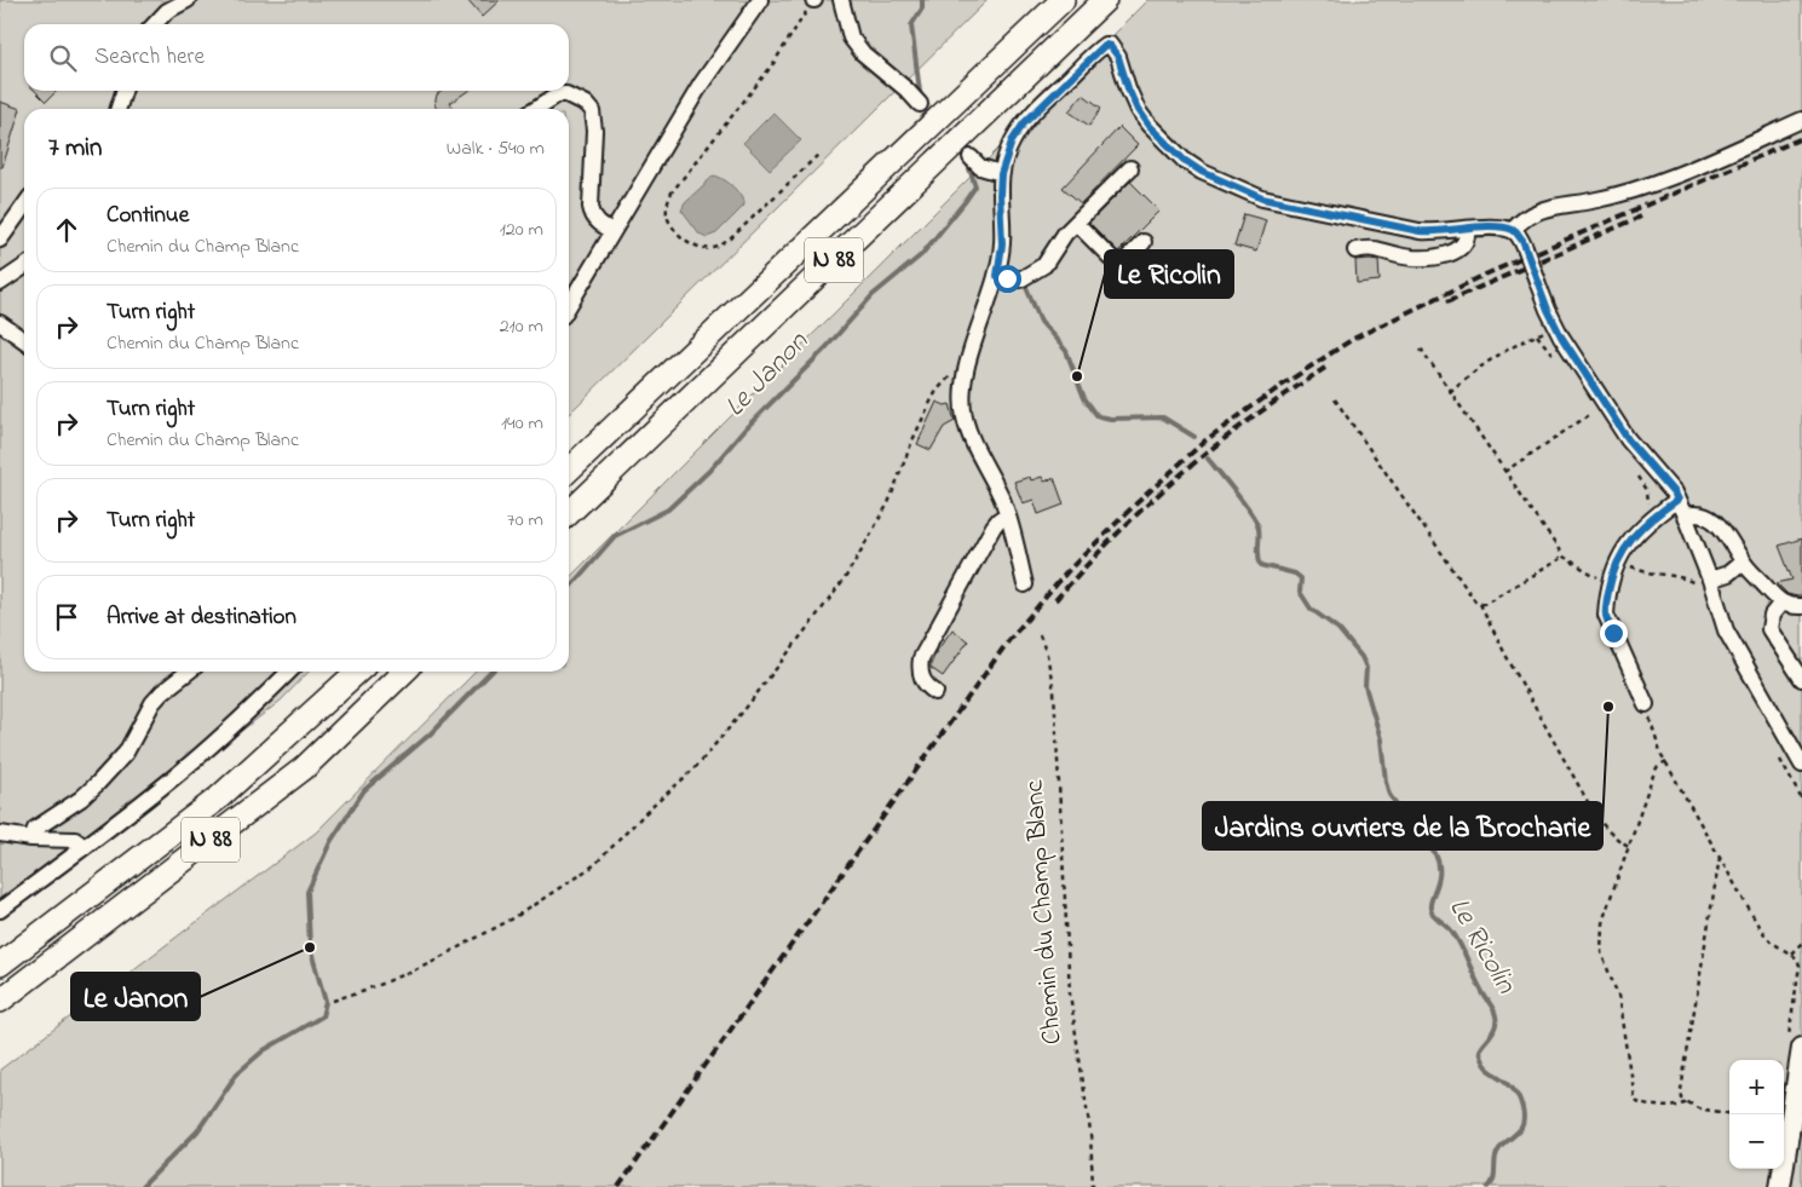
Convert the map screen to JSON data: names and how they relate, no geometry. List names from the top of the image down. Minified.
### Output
{"streets":{"highway":["N 88"],"path":["Chemin du Champ Blanc"]},"water":["Le Janon","Le Ricolin"],"places":["Le Ricolin","Jardins ouvriers de la Brocharie","Le Janon"],"page":{"search":"Search here","heading":["7 min","Walk · 540 m"],"list":[["Continue","Chemin du Champ Blanc","120 m"],["Turn right","Chemin du Champ Blanc","210 m"],["Turn right","Chemin du Champ Blanc","140 m"],["Turn right","70 m"],"Arrive at destination"],"map_buttons":["+","−"]}}
